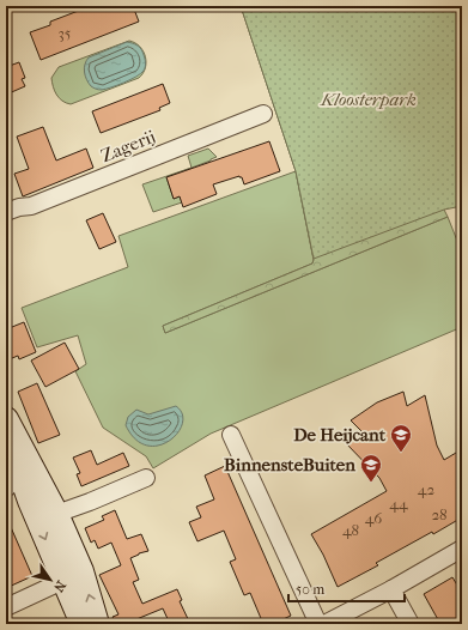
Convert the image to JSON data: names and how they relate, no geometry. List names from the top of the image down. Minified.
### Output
{"streets":{"street":["Zagerij"]},"parks":["Kloosterpark"],"places":{"school or university":["De Heijcant","BinnensteBuiten"]},"house_numbers":["35","42","44","28","46","48"],"scale_bar":"50 m","north":"bottom right"}
